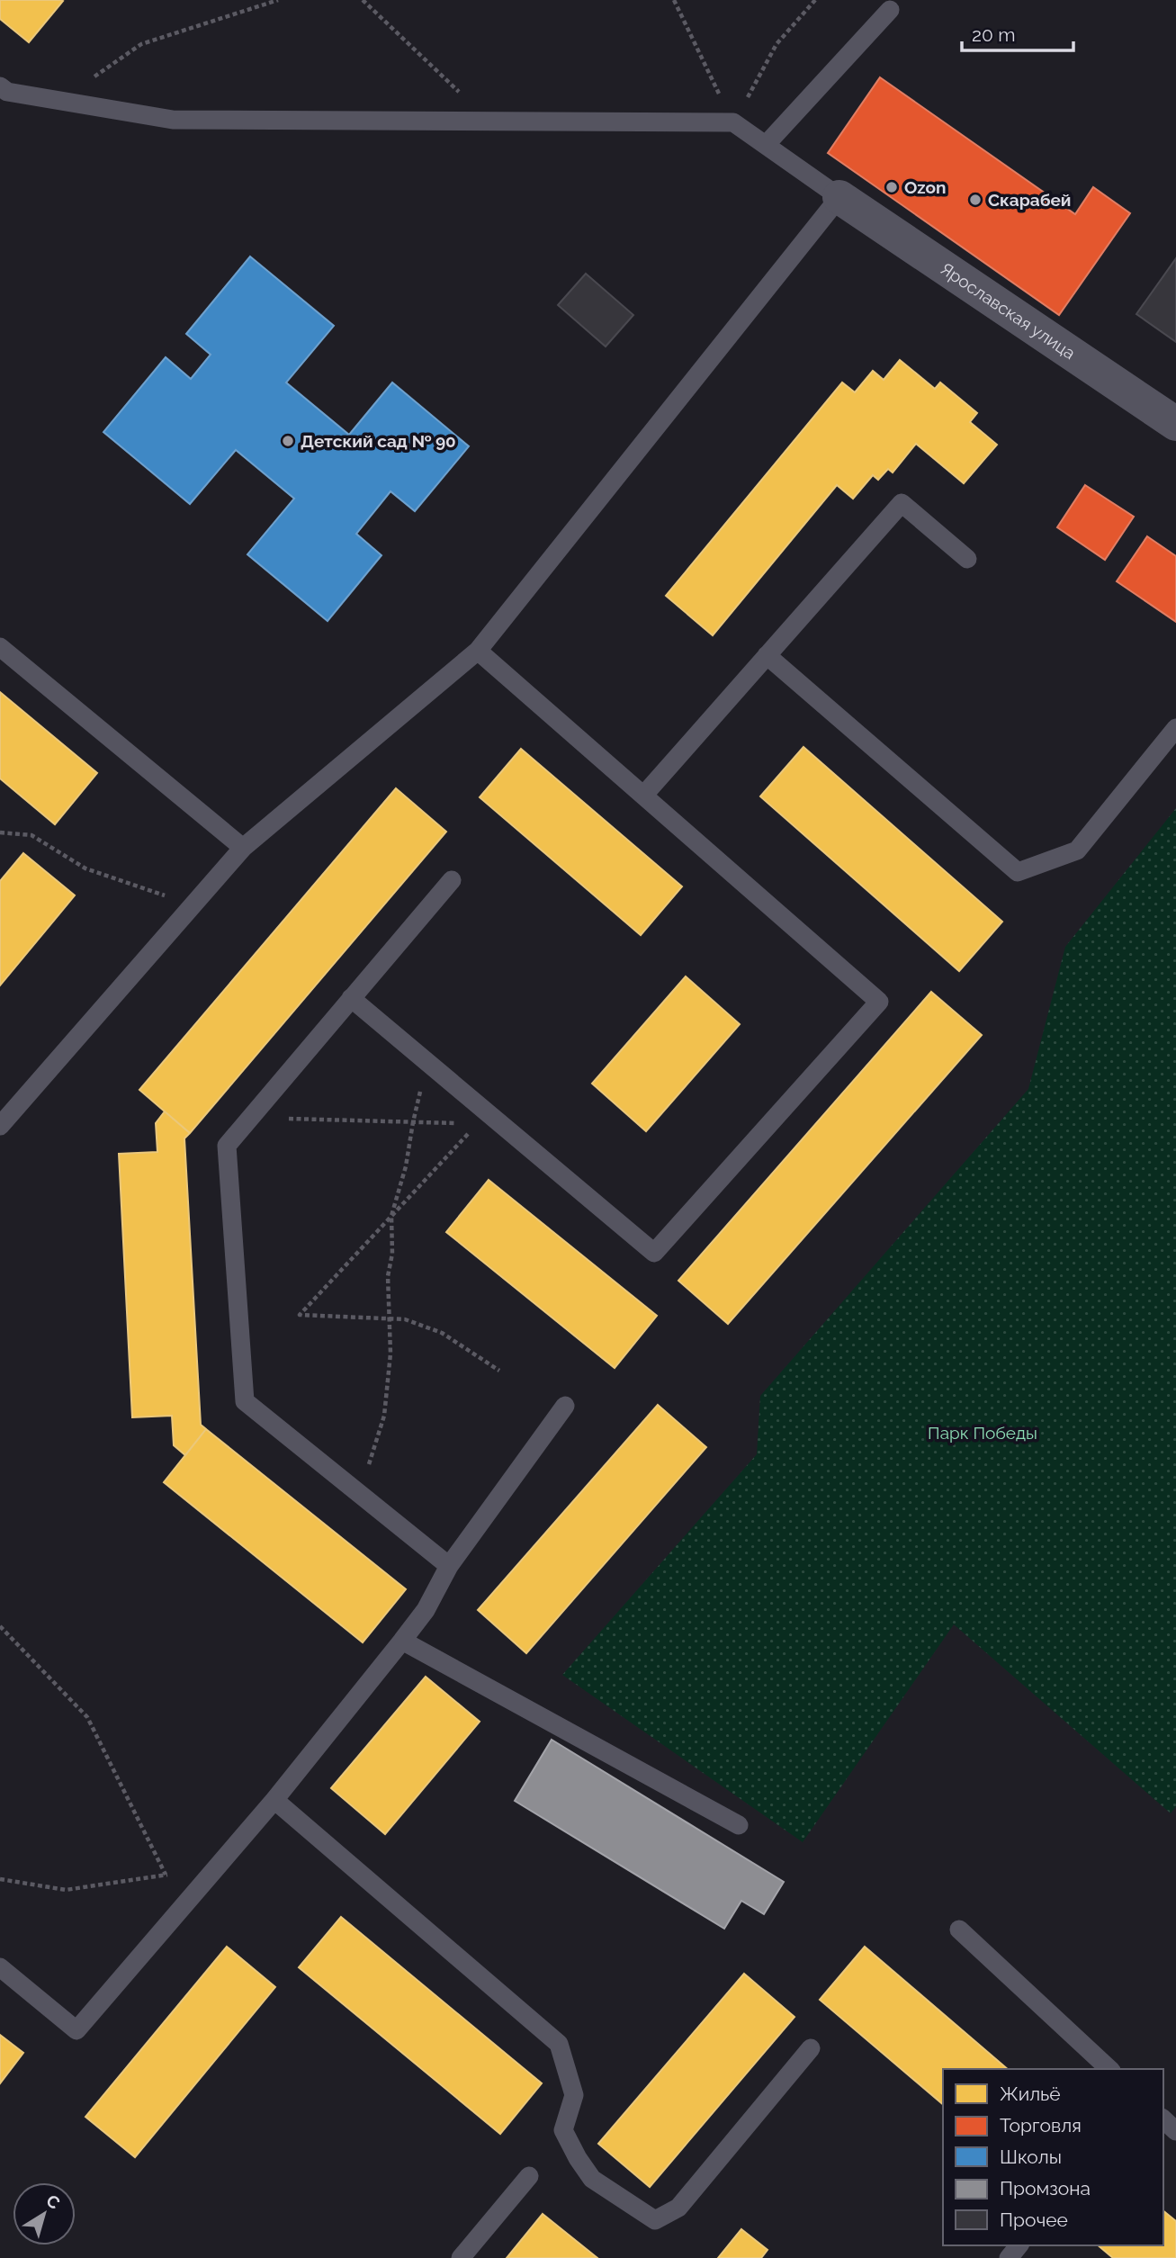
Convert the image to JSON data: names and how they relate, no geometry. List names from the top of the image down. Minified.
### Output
{"streets":{"street":["Ярославская улица"]},"parks":["Парк Победы"],"places":["Ozon","Скарабей","Детский сад № 90"],"legend":["Жильё","Торговля","Школы","Промзона","Прочее"],"scale_bar":"20 m","north":"top right"}
